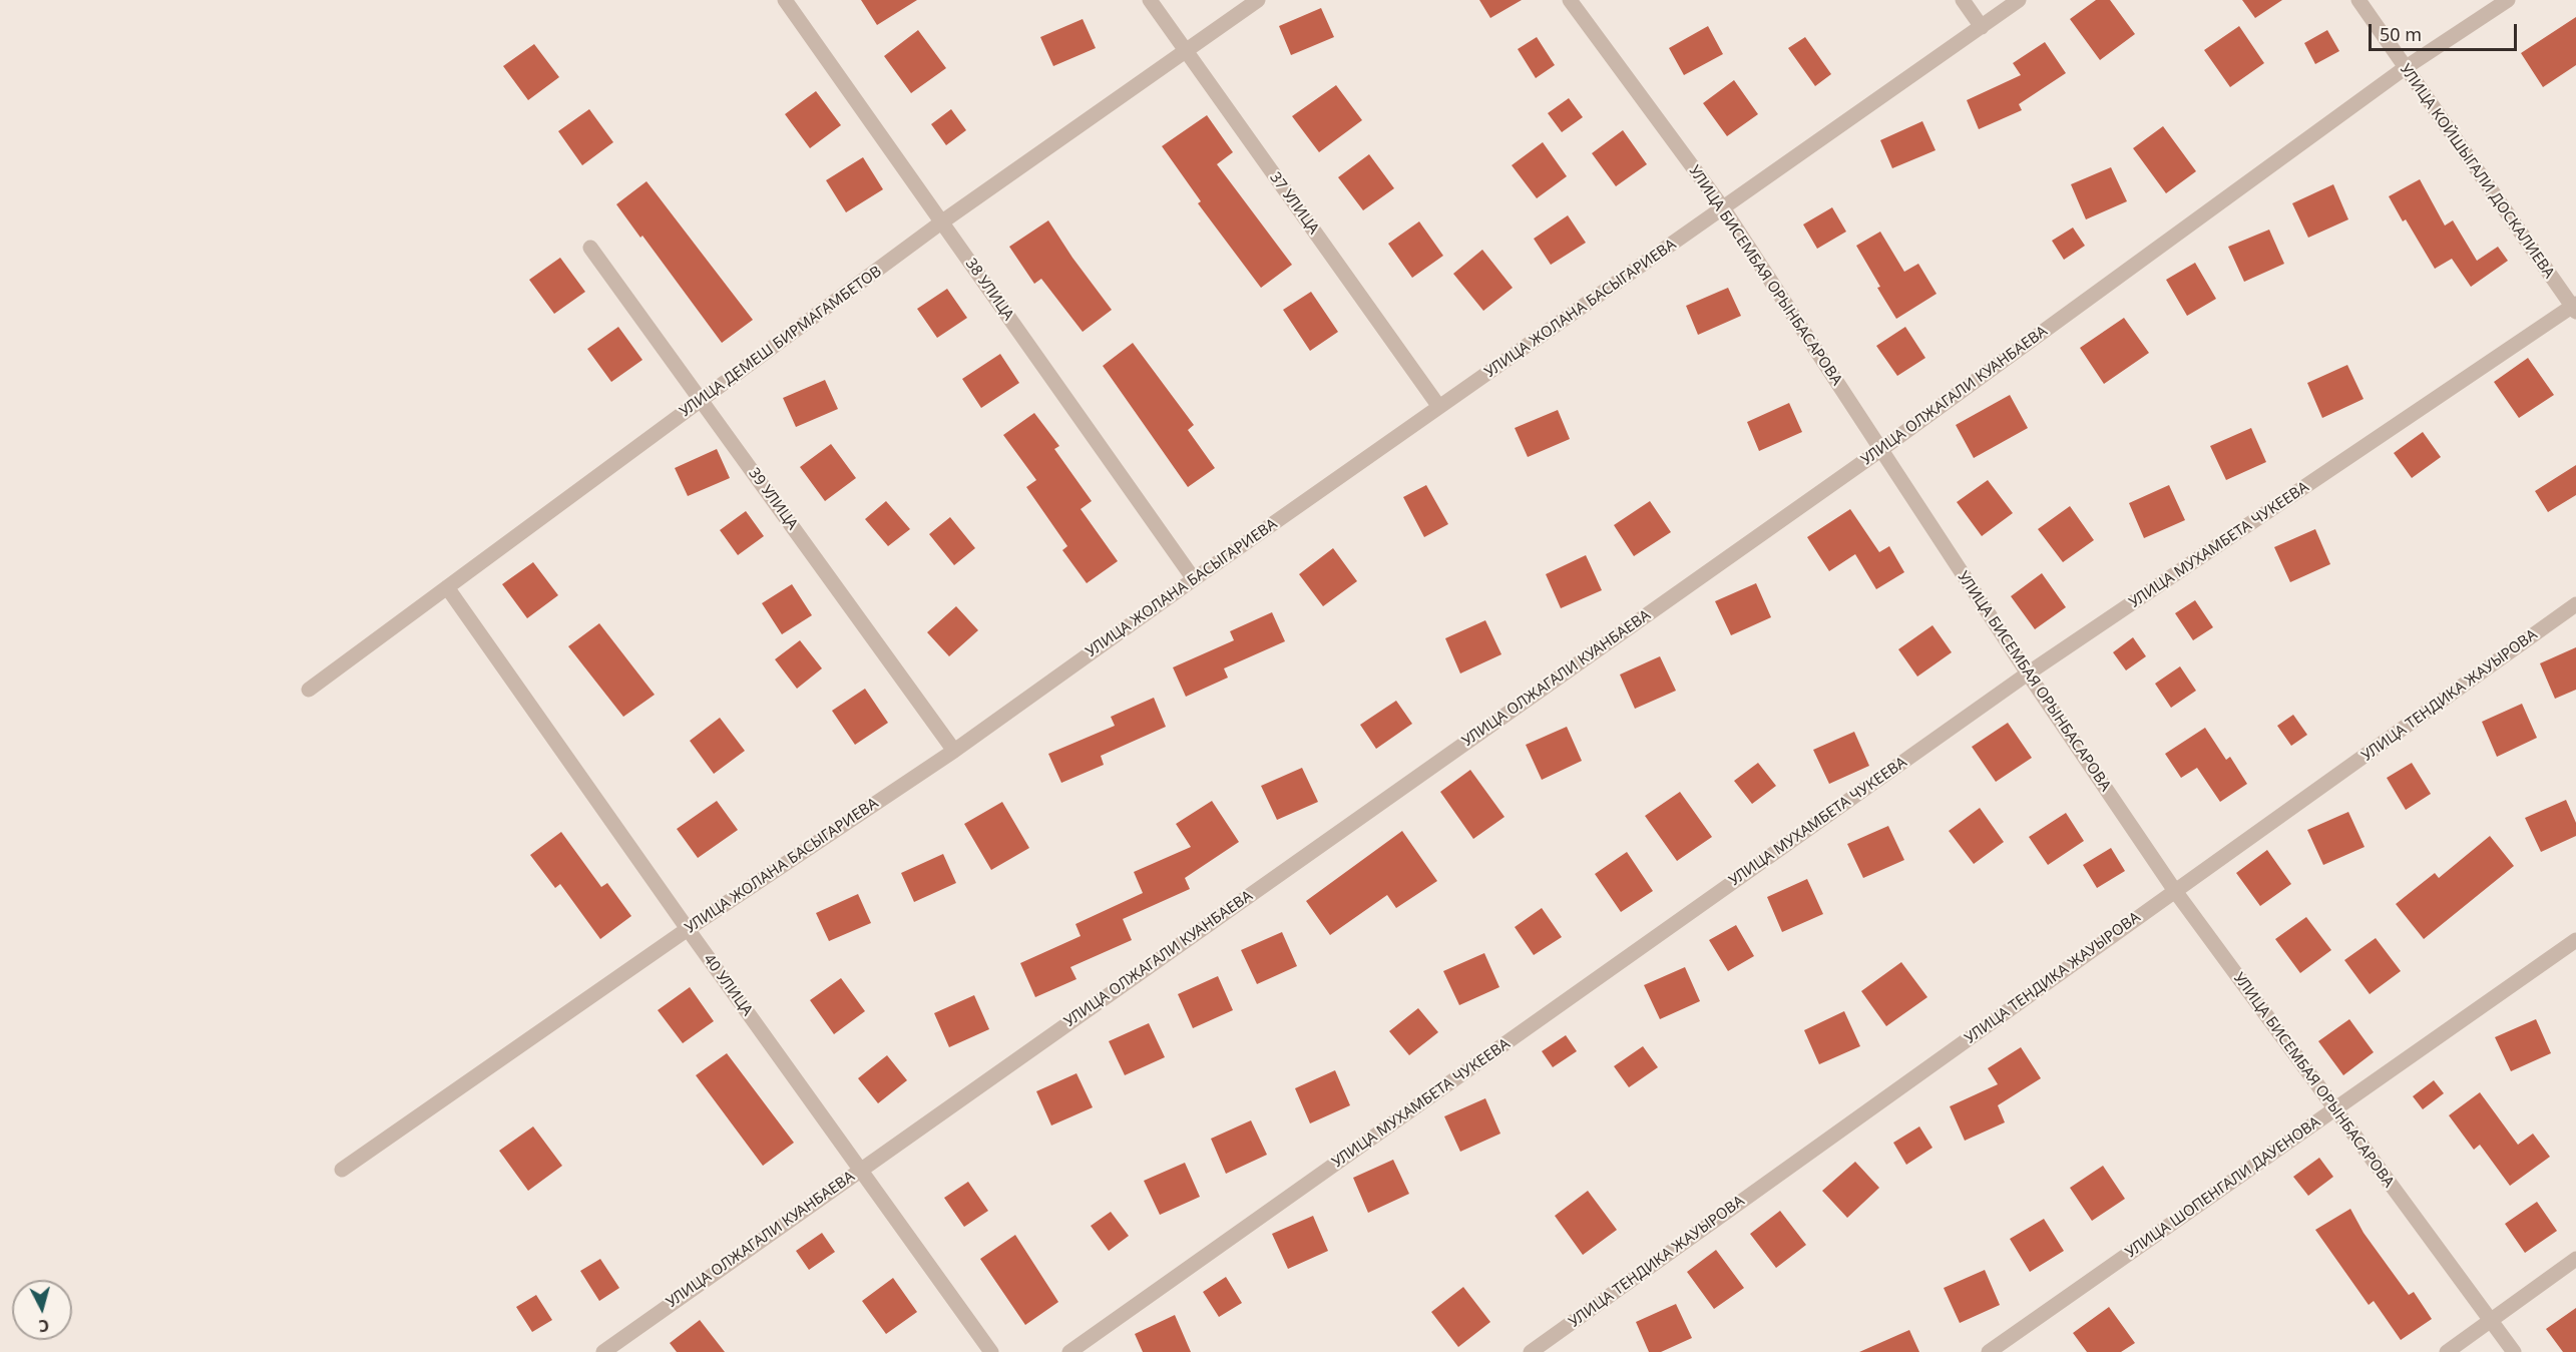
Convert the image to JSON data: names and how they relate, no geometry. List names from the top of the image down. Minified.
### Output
{"streets":{"street":["УЛИЦА КОЙШЫГАЛИ ДОСКАЛИЕВА","37 УЛИЦА","УЛИЦА БИСЕМБАЯ ОРЫНБАСАРОВА","38 УЛИЦА","УЛИЦА ЖОЛАНА БАСЫГАРИЕВА","УЛИЦА ДЕМЕШ БИРМАГАМБЕТОВ","УЛИЦА ОЛЖАГАЛИ КУАНБАЕВА","39 УЛИЦА","УЛИЦА МУХАМБЕТА ЧУКЕЕВА","УЛИЦА ТЕНДИКА ЖАУЫРОВА","40 УЛИЦА","УЛИЦА ШОПЕНГАЛИ ДАУЕНОВА"]},"crossings":[["УЛИЦА КОЙШЫГАЛИ ДОСКАЛИЕВА","УЛИЦА ОЛЖАГАЛИ КУАНБАЕВА"],["УЛИЦА КОЙШЫГАЛИ ДОСКАЛИЕВА","УЛИЦА МУХАМБЕТА ЧУКЕЕВА"],["37 УЛИЦА","УЛИЦА ЖОЛАНА БАСЫГАРИЕВА"],["37 УЛИЦА","УЛИЦА ДЕМЕШ БИРМАГАМБЕТОВ"],["УЛИЦА БИСЕМБАЯ ОРЫНБАСАРОВА","УЛИЦА ЖОЛАНА БАСЫГАРИЕВА"],["УЛИЦА БИСЕМБАЯ ОРЫНБАСАРОВА","УЛИЦА ОЛЖАГАЛИ КУАНБАЕВА"],["УЛИЦА БИСЕМБАЯ ОРЫНБАСАРОВА","УЛИЦА МУХАМБЕТА ЧУКЕЕВА"],["УЛИЦА БИСЕМБАЯ ОРЫНБАСАРОВА","УЛИЦА ТЕНДИКА ЖАУЫРОВА"],["УЛИЦА БИСЕМБАЯ ОРЫНБАСАРОВА","УЛИЦА ШОПЕНГАЛИ ДАУЕНОВА"],["38 УЛИЦА","УЛИЦА ЖОЛАНА БАСЫГАРИЕВА"],["38 УЛИЦА","УЛИЦА ДЕМЕШ БИРМАГАМБЕТОВ"],["УЛИЦА ЖОЛАНА БАСЫГАРИЕВА","39 УЛИЦА"],["УЛИЦА ЖОЛАНА БАСЫГАРИЕВА","40 УЛИЦА"],["УЛИЦА ДЕМЕШ БИРМАГАМБЕТОВ","39 УЛИЦА"],["УЛИЦА ДЕМЕШ БИРМАГАМБЕТОВ","40 УЛИЦА"],["УЛИЦА ОЛЖАГАЛИ КУАНБАЕВА","40 УЛИЦА"]],"scale_bar":"50 m","north":"bottom"}
